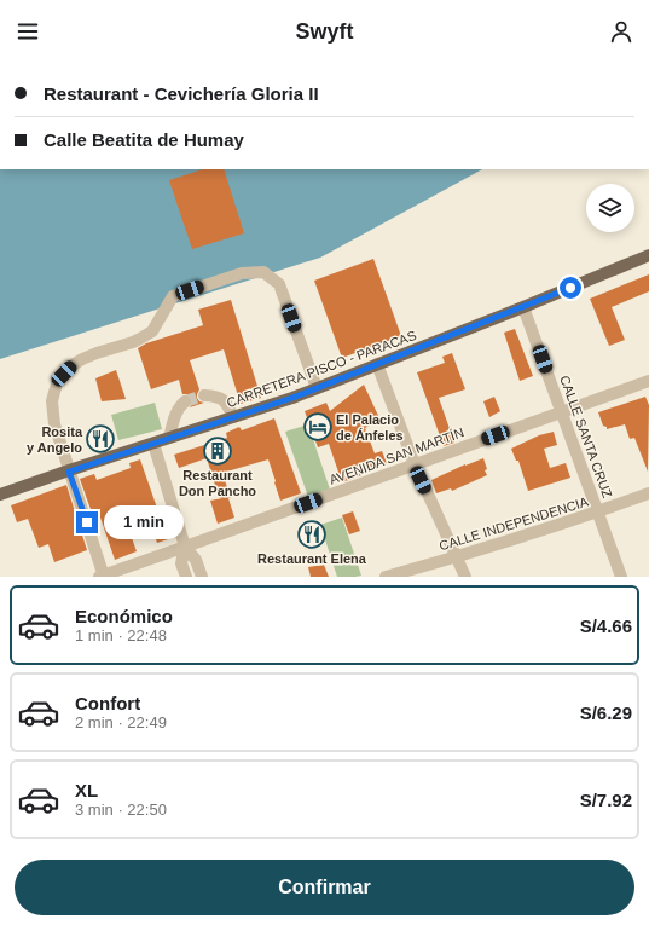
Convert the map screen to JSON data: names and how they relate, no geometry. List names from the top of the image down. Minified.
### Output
{"streets":{"main road":["CARRETERA PISCO - PARACAS"],"street":["CALLE SANTA CRUZ","AVENIDA SAN MARTÍN","CALLE INDEPENDENCIA"]},"crossings":[["CARRETERA PISCO - PARACAS","CALLE SANTA CRUZ"],["CALLE SANTA CRUZ","AVENIDA SAN MARTÍN"],["CALLE SANTA CRUZ","CALLE INDEPENDENCIA"]],"places":{"hotel":["El Palacio de Ánfeles"],"restaurant":["Rosita y Angelo","Restaurant Elena"],"building":["Restaurant Don Pancho"]},"page":{"header":"Swyft","banner":["Restaurant - Cevichería Gloria II","Calle Beatita de Humay"],"bubble":"1 min","list":[{"name":"Económico","note":"1 min · 22:48","value":"S/4.66"},{"name":"Confort","note":"2 min · 22:49","value":"S/6.29"},{"name":"XL","note":"3 min · 22:50","value":"S/7.92"}],"buttons":"Confirmar"}}
